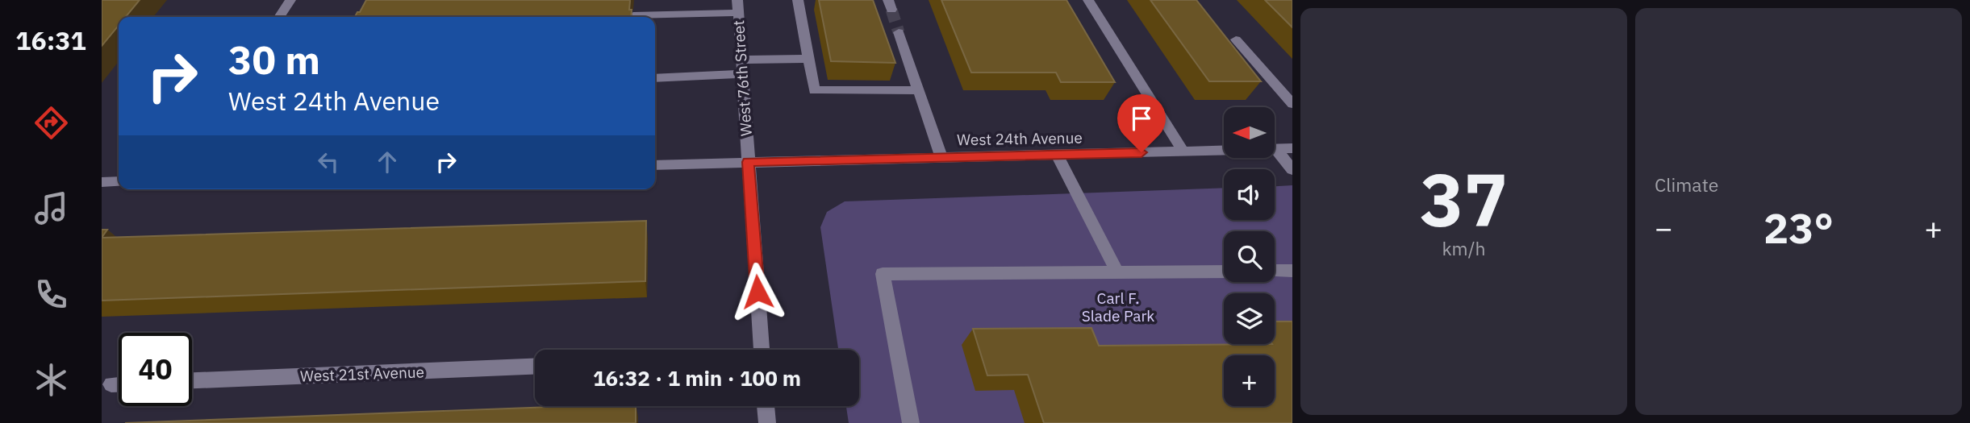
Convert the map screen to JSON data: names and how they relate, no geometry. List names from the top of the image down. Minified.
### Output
{"streets":{"street":["West 76th Street","West 24th Avenue","West 21st Avenue"]},"crossings":[["West 76th Street","West 24th Avenue"]],"parks":["Carl F. Slade Park"],"north":"left","page":{"tabs":"16:31","tile":[["37","km/h"],"Climate"],"turn":["30 m","West 24th Avenue"],"map_buttons":"+","heat":["−","23°","+"],"limit":"40","trip":"16:32 · 1 min · 100 m"}}
